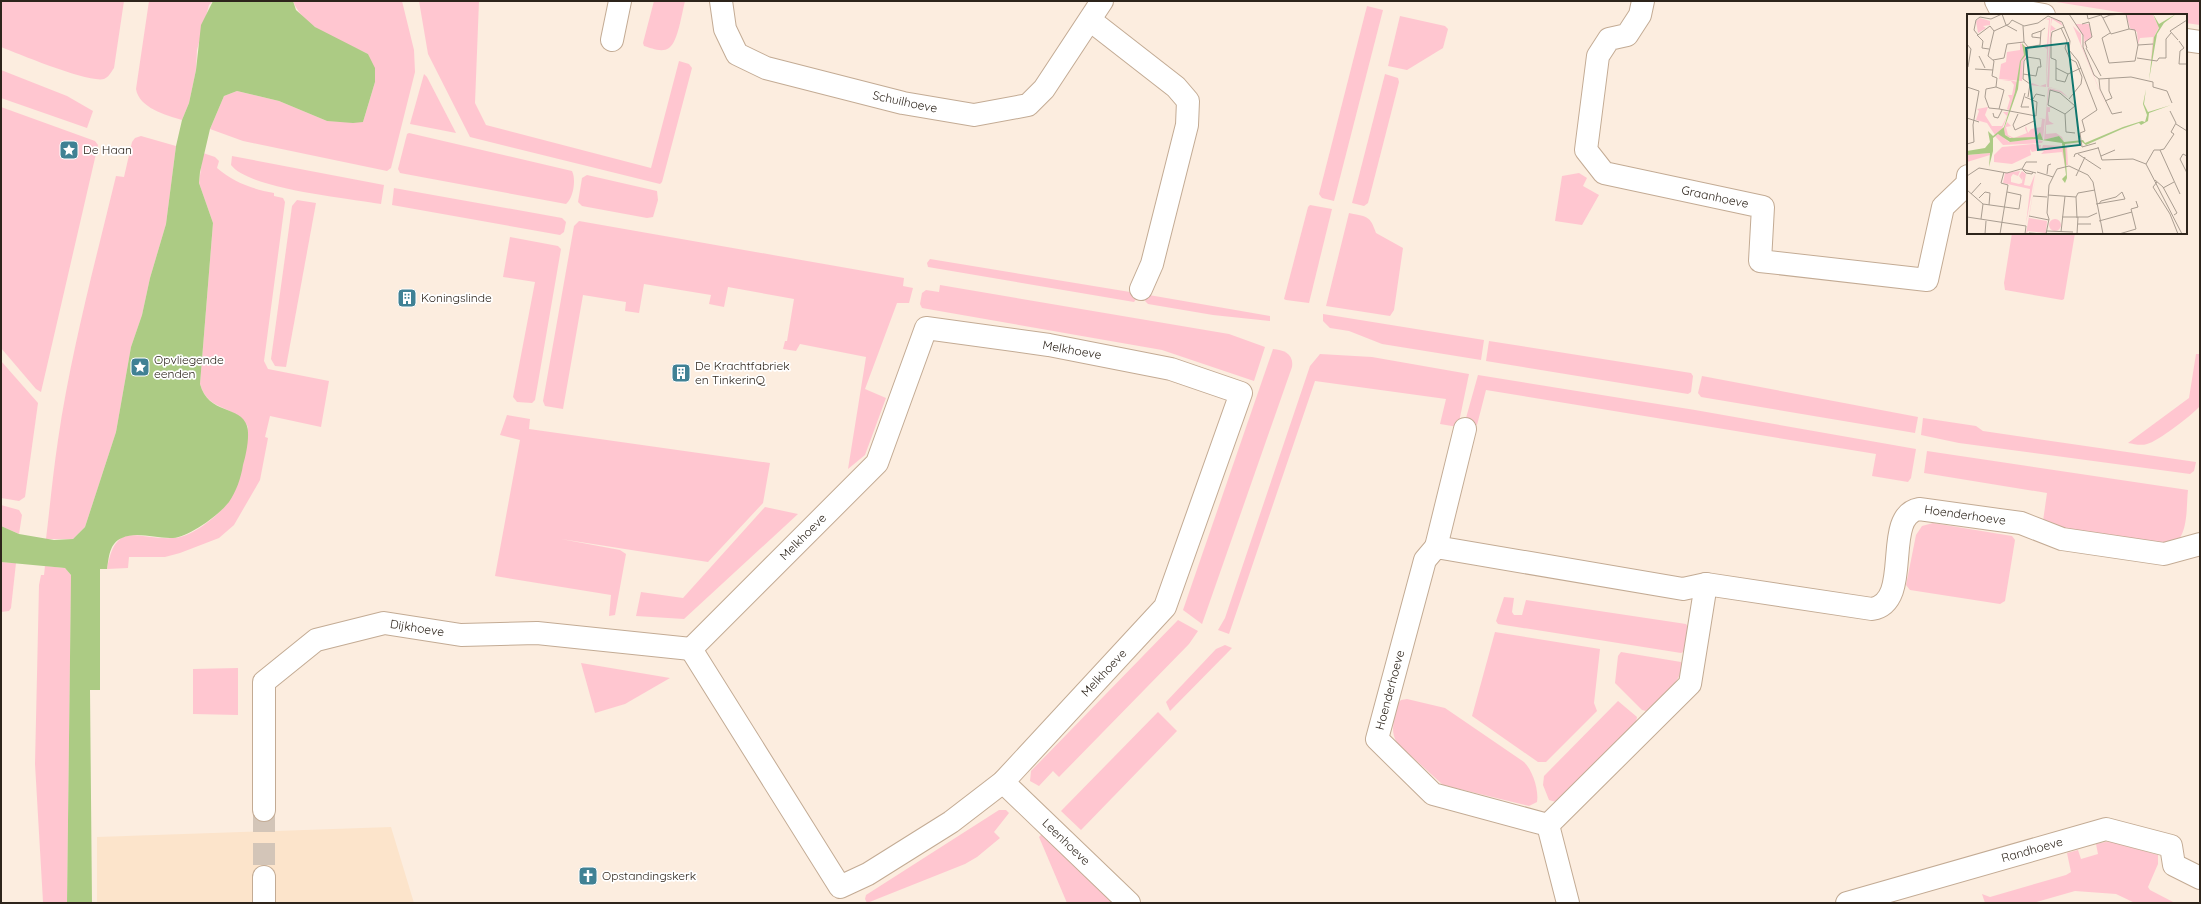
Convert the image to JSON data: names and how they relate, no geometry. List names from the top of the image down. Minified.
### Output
{"streets":{"street":["Schuilhoeve","Graanhoeve","Melkhoeve","Hoenderhoeve","Dijkhoeve","Leenhoeve","Randhoeve"]},"crossings":[["Melkhoeve","Dijkhoeve"],["Melkhoeve","Leenhoeve"]],"places":{"place":["De Haan","Opvliegende eenden"],"building":["Koningslinde","De Krachtfabriek en TinkerinQ"],"church":["Opstandingskerk"]}}
